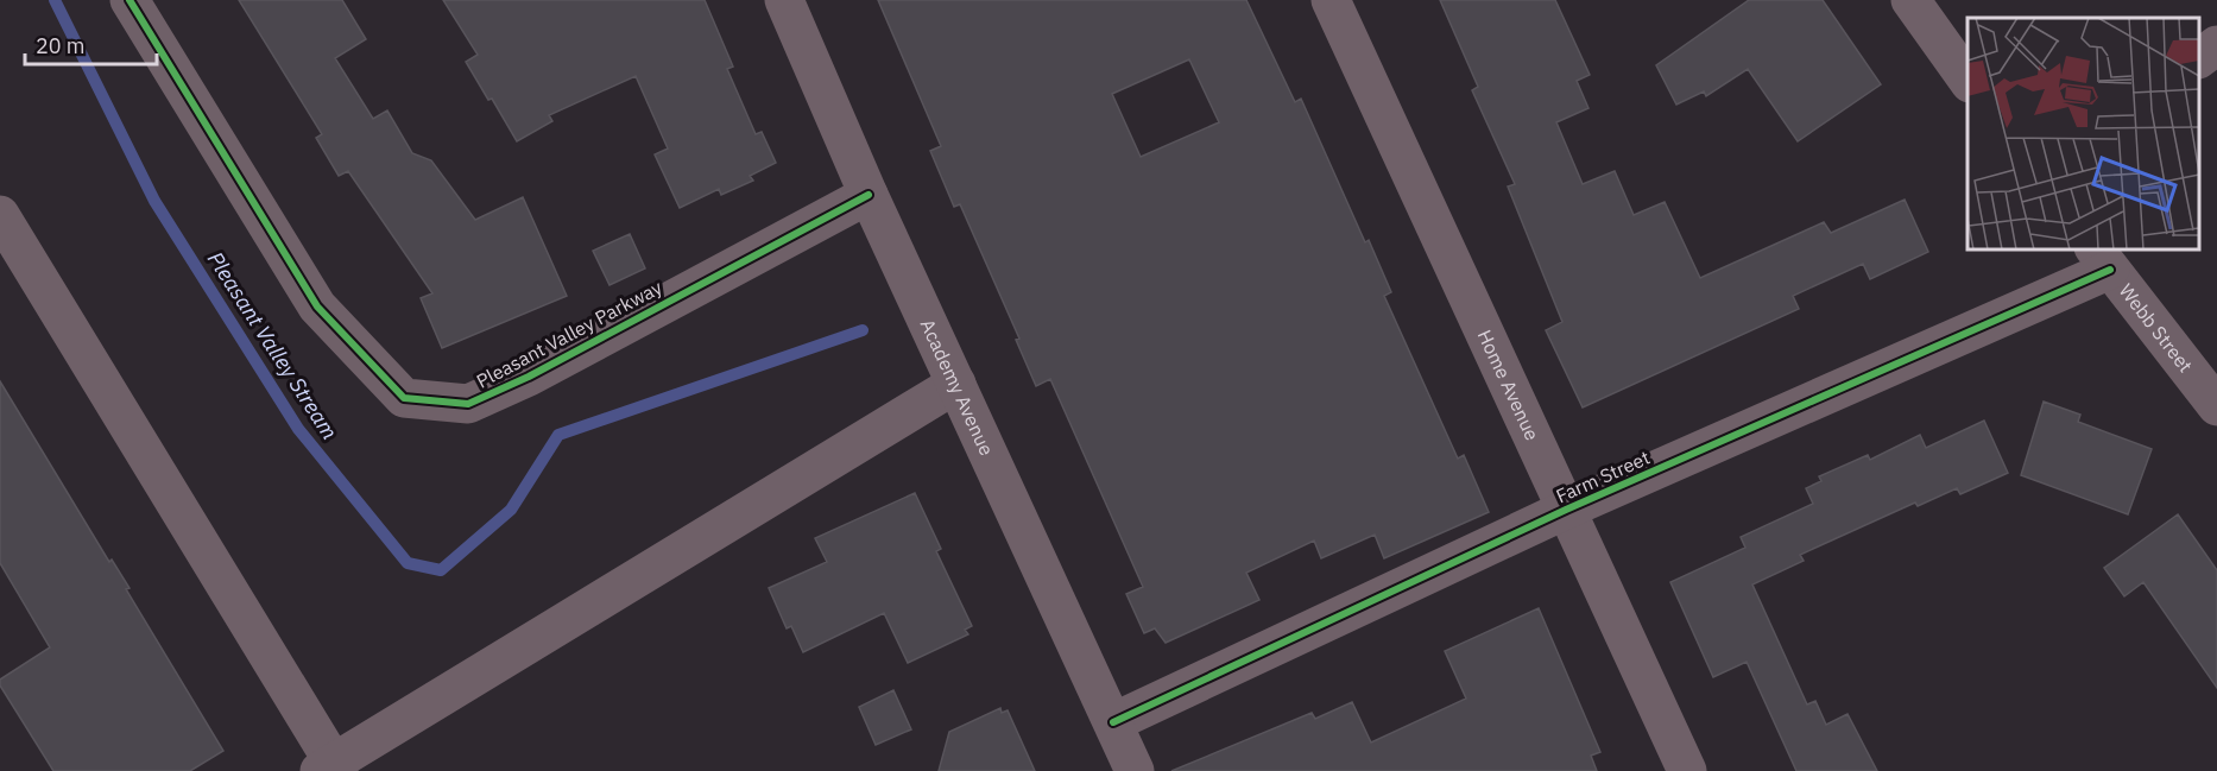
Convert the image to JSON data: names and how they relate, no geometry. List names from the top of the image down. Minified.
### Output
{"streets":{"street":["Webb Street","Pleasant Valley Parkway","Academy Avenue","Home Avenue","Farm Street"]},"crossings":[["Webb Street","Farm Street"],["Pleasant Valley Parkway","Academy Avenue"],["Academy Avenue","Farm Street"],["Home Avenue","Farm Street"]],"water":["Pleasant Valley Stream"],"scale_bar":"20 m"}
